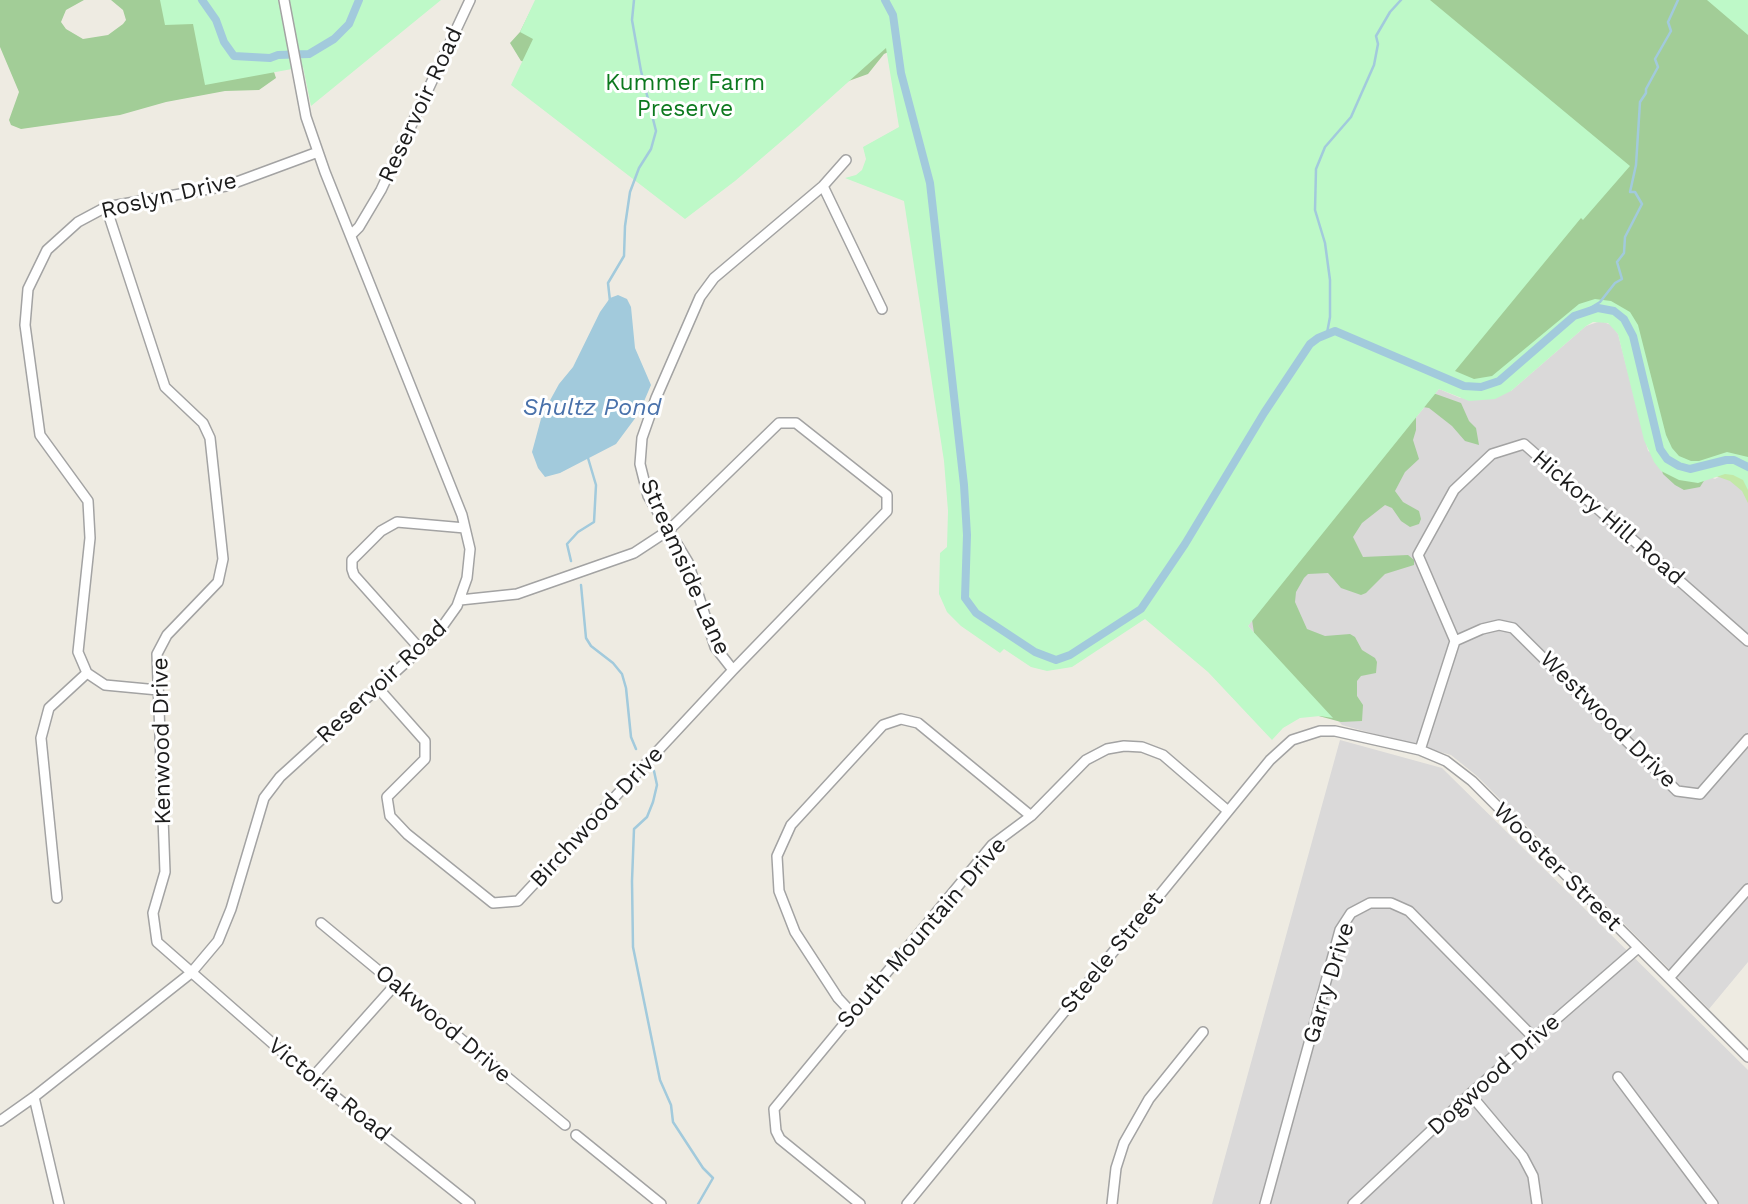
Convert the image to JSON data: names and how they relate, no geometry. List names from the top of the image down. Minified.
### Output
{"streets":{"street":["Reservoir Road","Roslyn Drive","Hickory Hill Road","Streamside Lane","Westwood Drive","Kenwood Drive","Birchwood Drive","Wooster Street","South Mountain Drive","Steele Street","Garry Drive","Oakwood Drive","Dogwood Drive","Victoria Road"]},"crossings":[["Reservoir Road","Kenwood Drive"],["Reservoir Road","Birchwood Drive"],["Reservoir Road","Victoria Road"],["Roslyn Drive","Kenwood Drive"],["Hickory Hill Road","Westwood Drive"],["Streamside Lane","Birchwood Drive"],["Kenwood Drive","Victoria Road"],["Wooster Street","Steele Street"],["Wooster Street","Dogwood Drive"],["South Mountain Drive","Steele Street"],["Garry Drive","Dogwood Drive"]],"water":["Shultz Pond"],"parks":["Kummer Farm Preserve"]}
